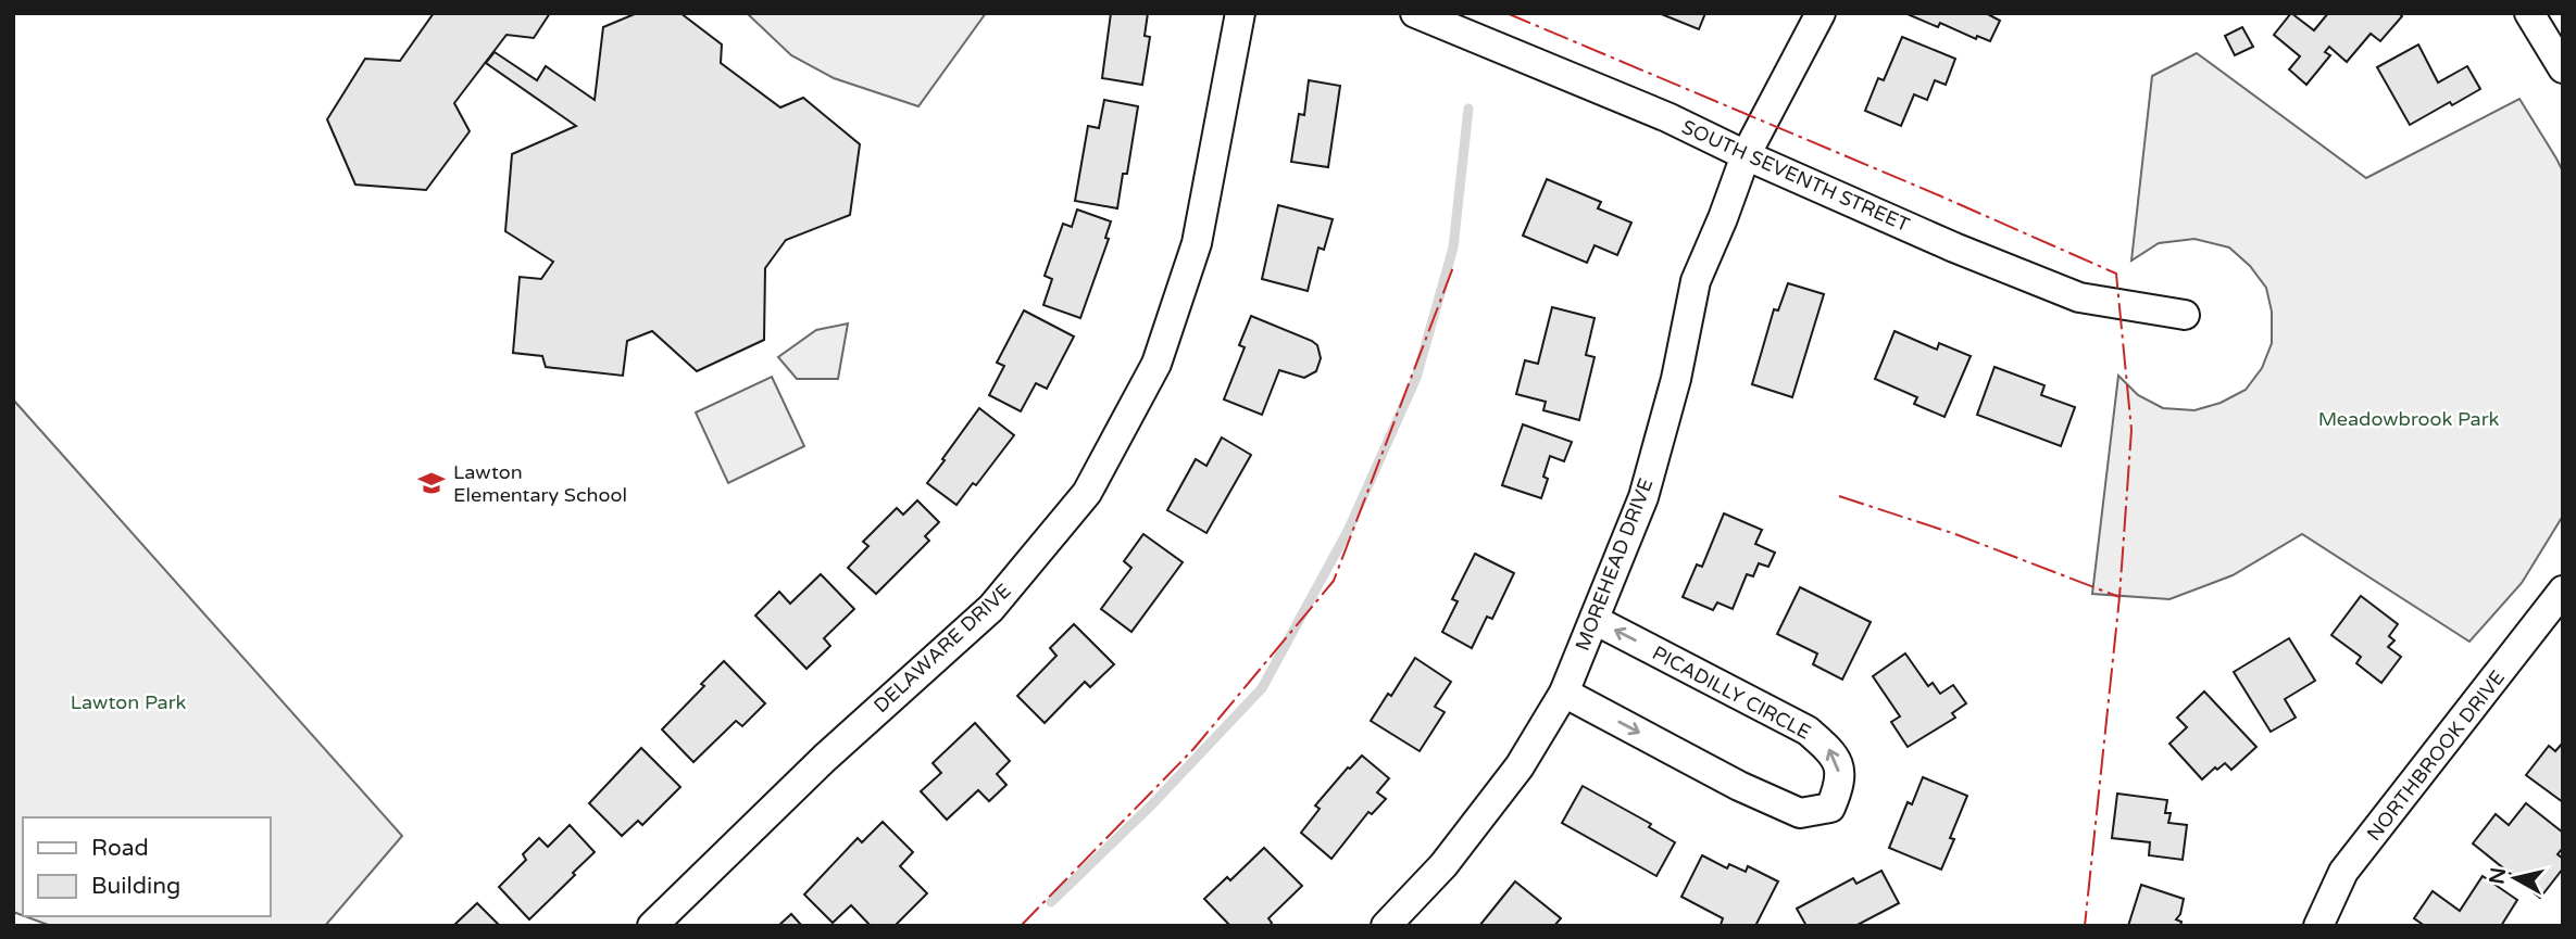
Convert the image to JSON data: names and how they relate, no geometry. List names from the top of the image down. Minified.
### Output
{"streets":{"street":["SOUTH SEVENTH STREET","MOREHEAD DRIVE","DELAWARE DRIVE","PICADILLY CIRCLE","NORTHBROOK DRIVE"]},"crossings":[["SOUTH SEVENTH STREET","MOREHEAD DRIVE"],["MOREHEAD DRIVE","PICADILLY CIRCLE"]],"parks":["Meadowbrook Park","Lawton Park"],"places":{"school or university":["Lawton Elementary School"]},"legend":["Road","Building"],"north":"left"}
